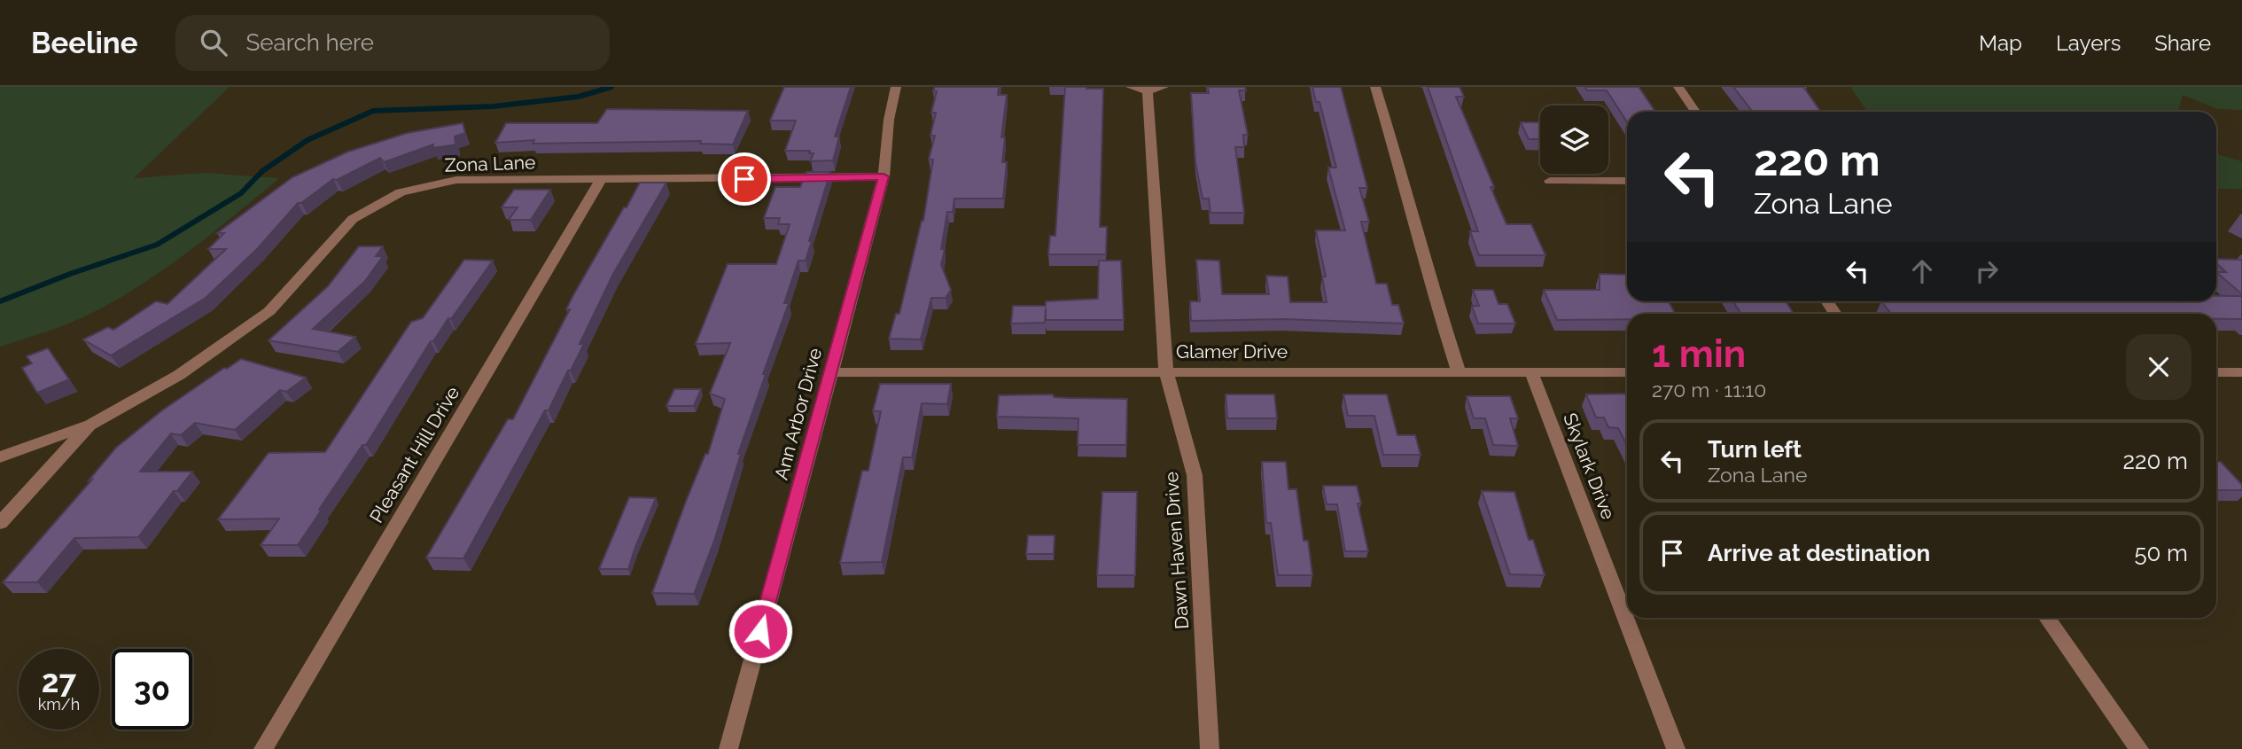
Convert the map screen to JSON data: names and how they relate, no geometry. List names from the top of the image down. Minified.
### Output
{"streets":{"street":["Zona Lane","Glamer Drive","Ann Arbor Drive","Pleasant Hill Drive","Skylark Drive","Dawn Haven Drive"]},"crossings":[["Zona Lane","Ann Arbor Drive"],["Zona Lane","Pleasant Hill Drive"],["Glamer Drive","Ann Arbor Drive"],["Glamer Drive","Skylark Drive"],["Glamer Drive","Dawn Haven Drive"]],"page":{"header":"Beeline","search":"Search here","nav":["Map","Layers","Share"],"turn":["220 m","Zona Lane"],"heading":["1 min","270 m · 11:10"],"list":[{"name":"Turn left","note":"Zona Lane","value":"220 m"},{"name":"Arrive at destination","value":"50 m"}],"speed":"27 km/h","limit":"30"}}
